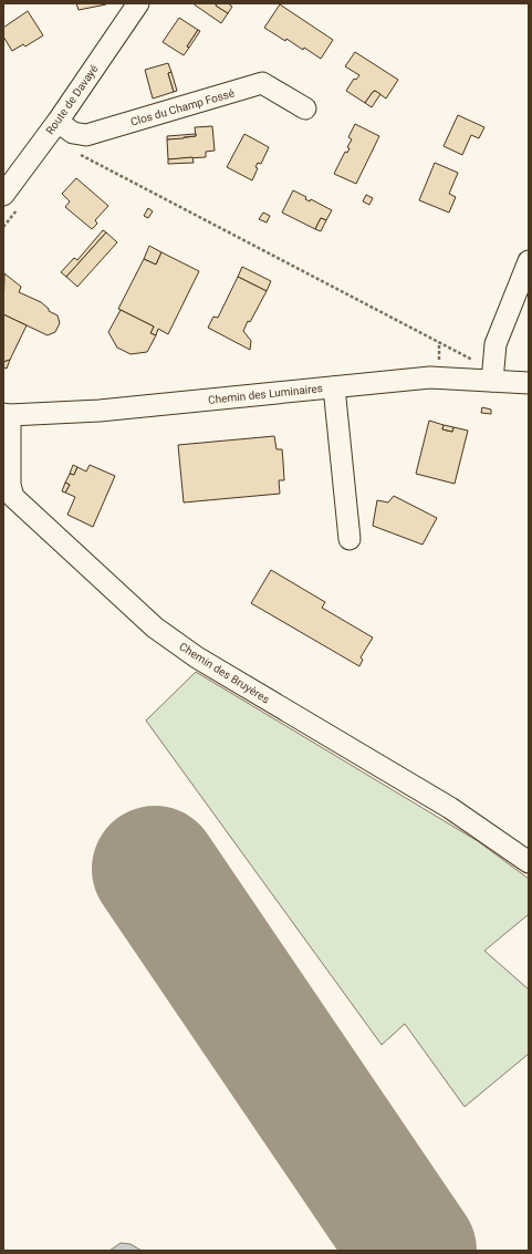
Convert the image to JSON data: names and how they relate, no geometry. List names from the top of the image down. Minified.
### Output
{"streets":{"street":["Route de Davayé","Clos du Champ Fossé","Chemin des Luminaires","Chemin des Bruyères"]},"crossings":[["Route de Davayé","Clos du Champ Fossé"],["Chemin des Luminaires","Chemin des Bruyères"]]}
